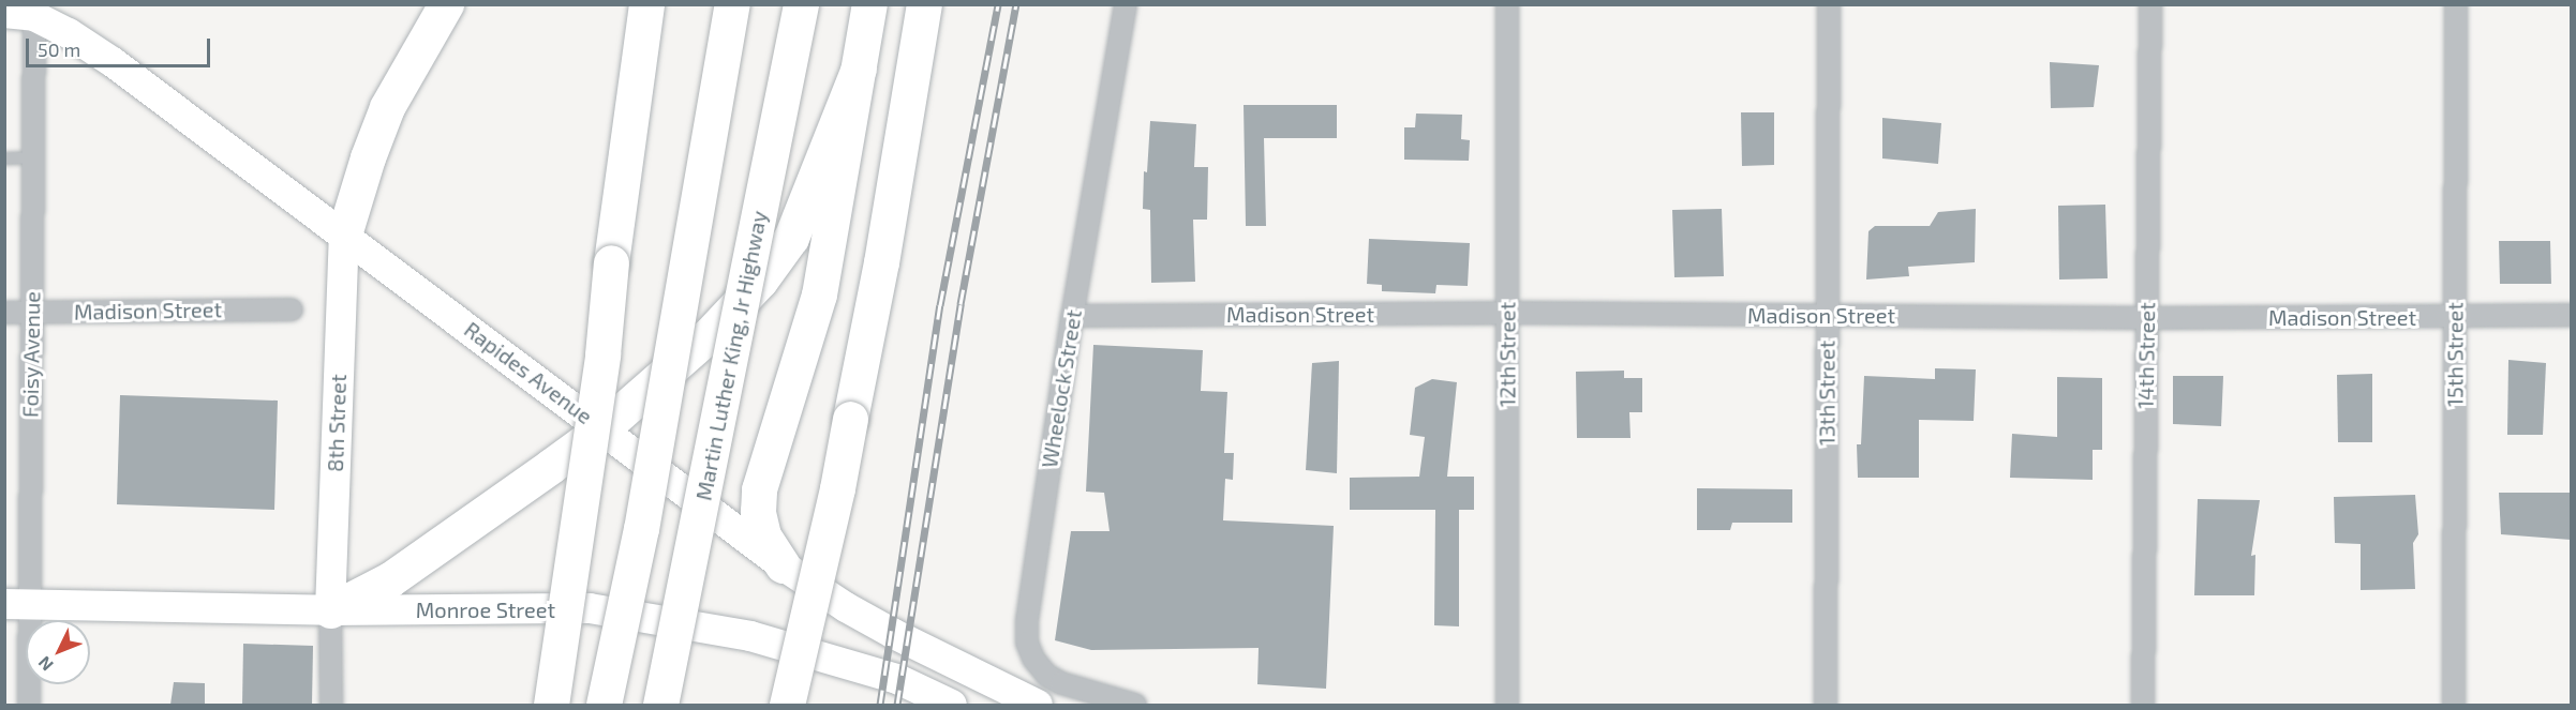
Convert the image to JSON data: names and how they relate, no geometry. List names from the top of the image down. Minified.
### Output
{"streets":{"highway":["Martin Luther King, Jr Highway"],"main road":["Rapides Avenue","8th Street","Monroe Street"],"street":["Madison Street","Foisy Avenue","12th Street","15th Street","14th Street","Wheelock Street","13th Street"]},"crossings":[["Madison Street","Foisy Avenue"],["Madison Street","12th Street"],["Madison Street","15th Street"],["Madison Street","14th Street"],["Madison Street","Wheelock Street"],["Madison Street","13th Street"],["Foisy Avenue","Rapides Avenue"],["Foisy Avenue","Monroe Street"],["Rapides Avenue","8th Street"],["8th Street","Monroe Street"]],"scale_bar":"50 m","north":"bottom left"}
